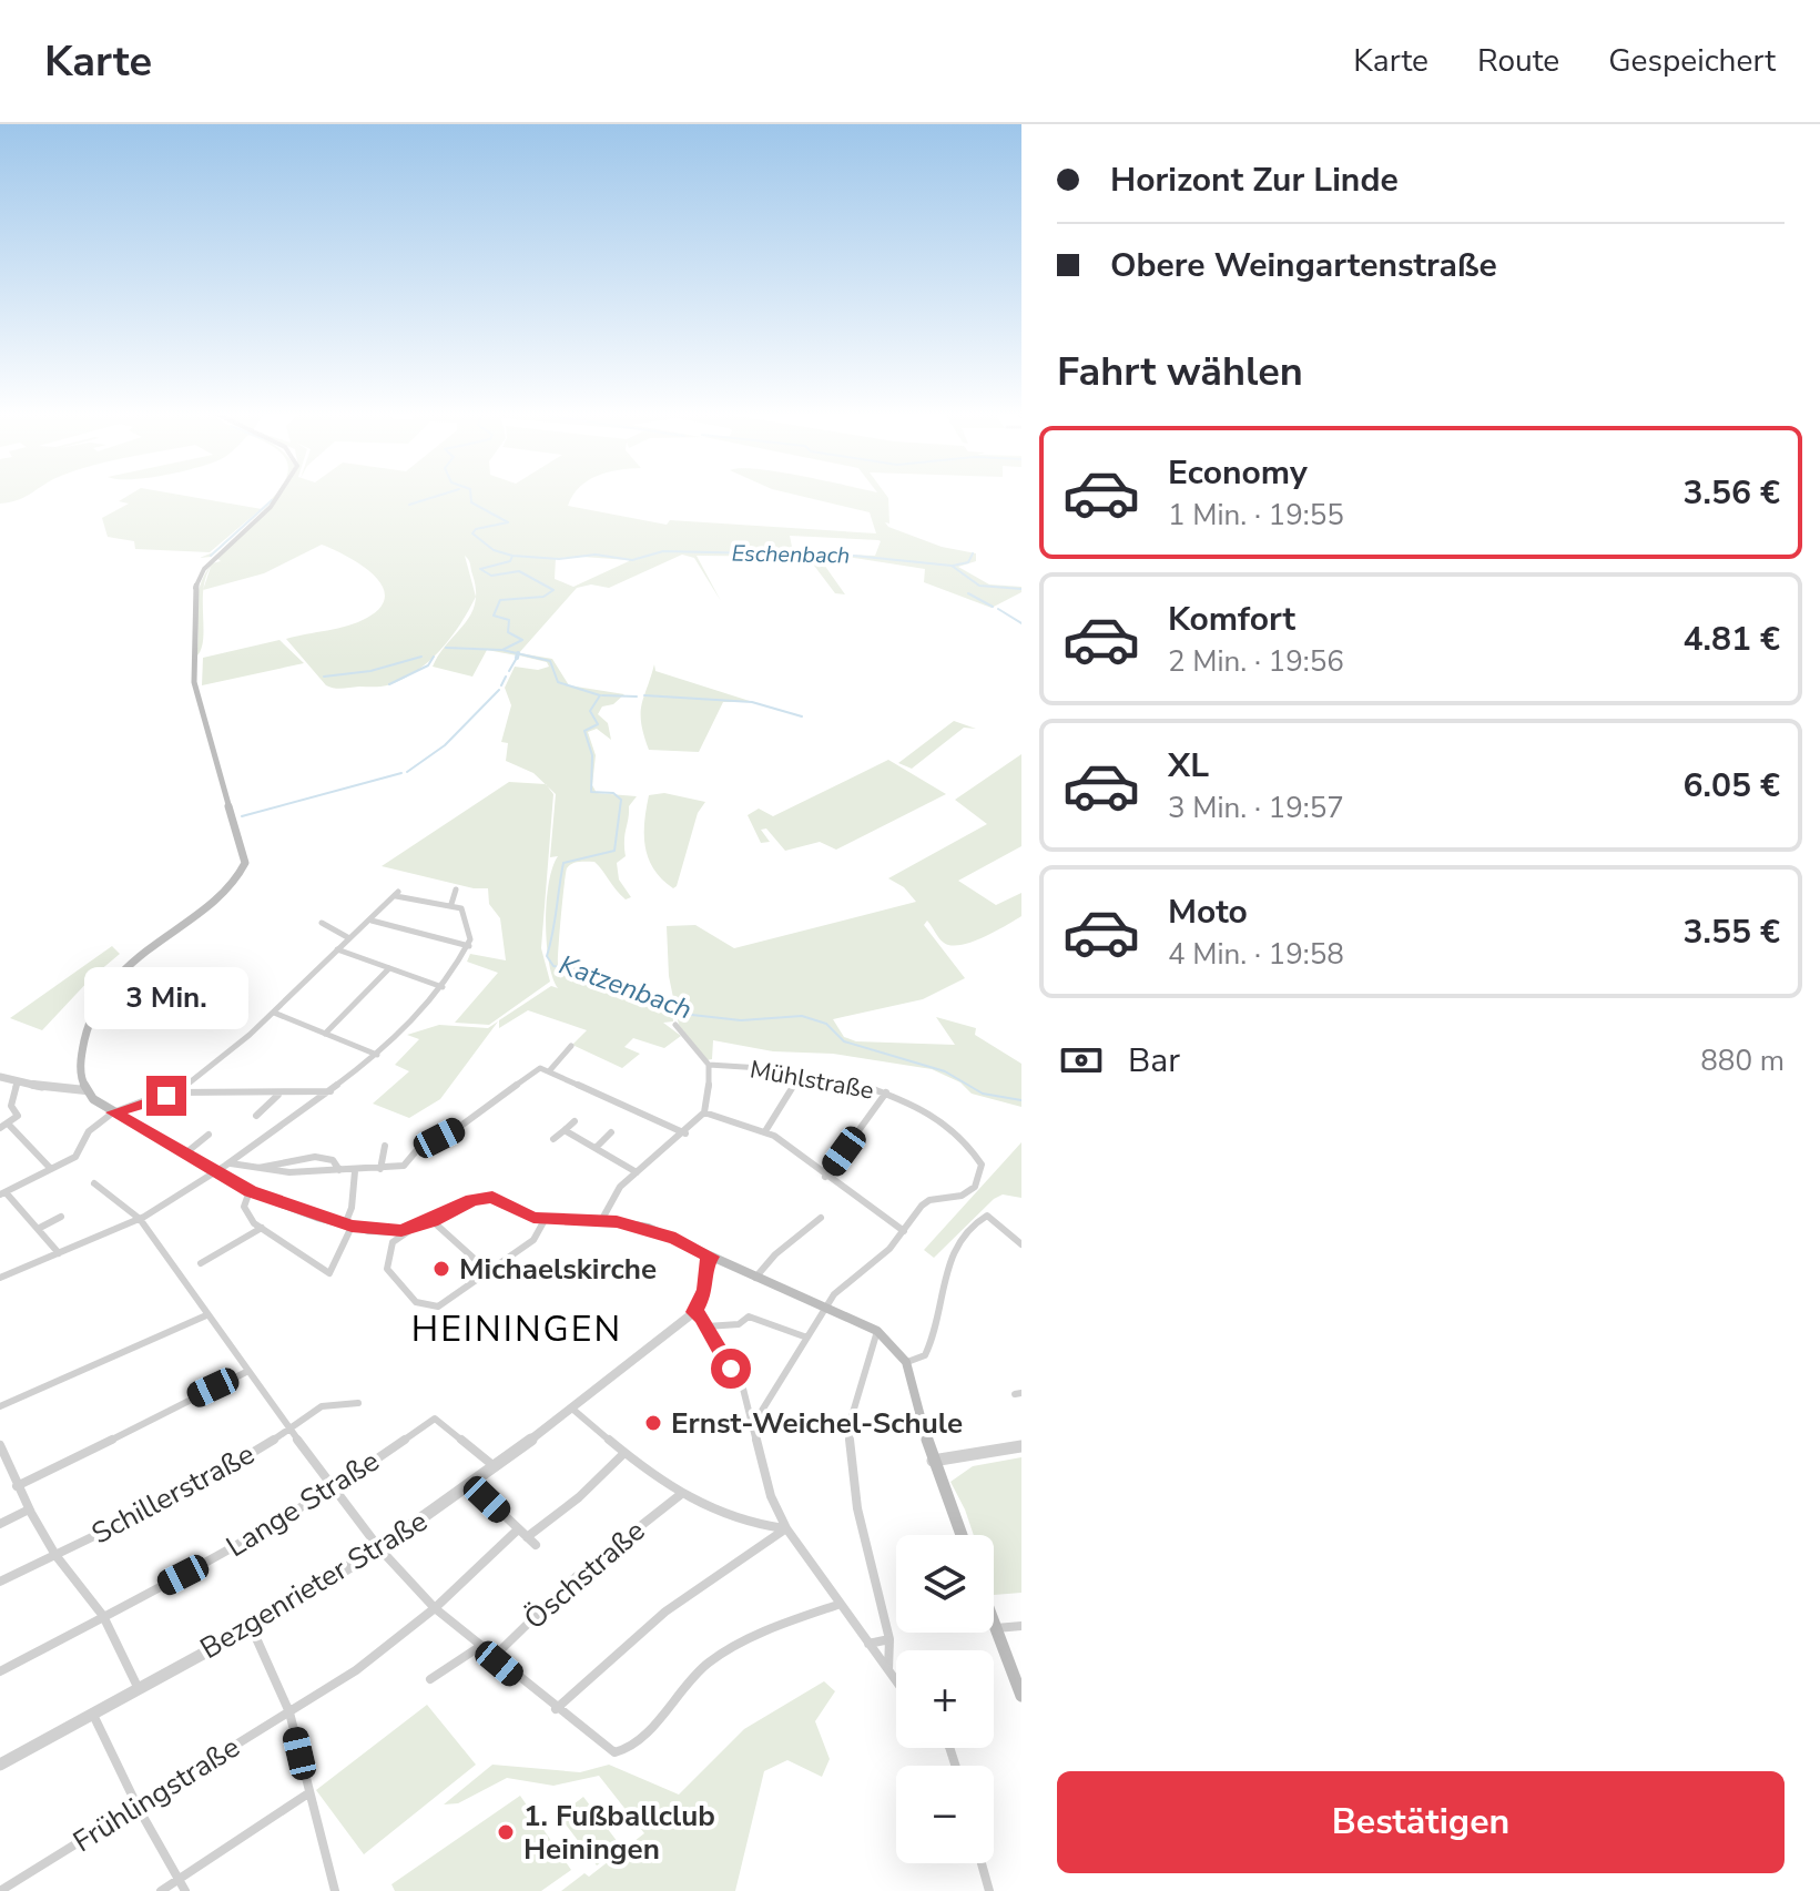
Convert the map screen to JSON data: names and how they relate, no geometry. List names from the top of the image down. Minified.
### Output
{"streets":{"street":["Mühlstraße","Schillerstraße","Lange Straße","Öschstraße","Bezgenrieter Straße","Frühlingstraße"]},"crossings":[["Lange Straße","Bezgenrieter Straße"]],"districts":["HEININGEN"],"water":["Eschenbach","Katzenbach"],"places":["Michaelskirche","Ernst-Weichel-Schule","1. Fußballclub Heiningen"],"page":{"header":"Karte","nav":["Karte","Route","Gespeichert"],"banner":["Horizont Zur Linde","Obere Weingartenstraße"],"heading":"Fahrt wählen","list":[{"name":"Economy","note":"1 Min. · 19:55","value":"3.56 €"},{"name":"Komfort","note":"2 Min. · 19:56","value":"4.81 €"},{"name":"XL","note":"3 Min. · 19:57","value":"6.05 €"},{"name":"Moto","note":"4 Min. · 19:58","value":"3.55 €"}],"bubble":"3 Min.","pay":["Bar","880 m"],"map_buttons":["+","−"],"buttons":"Bestätigen"}}
